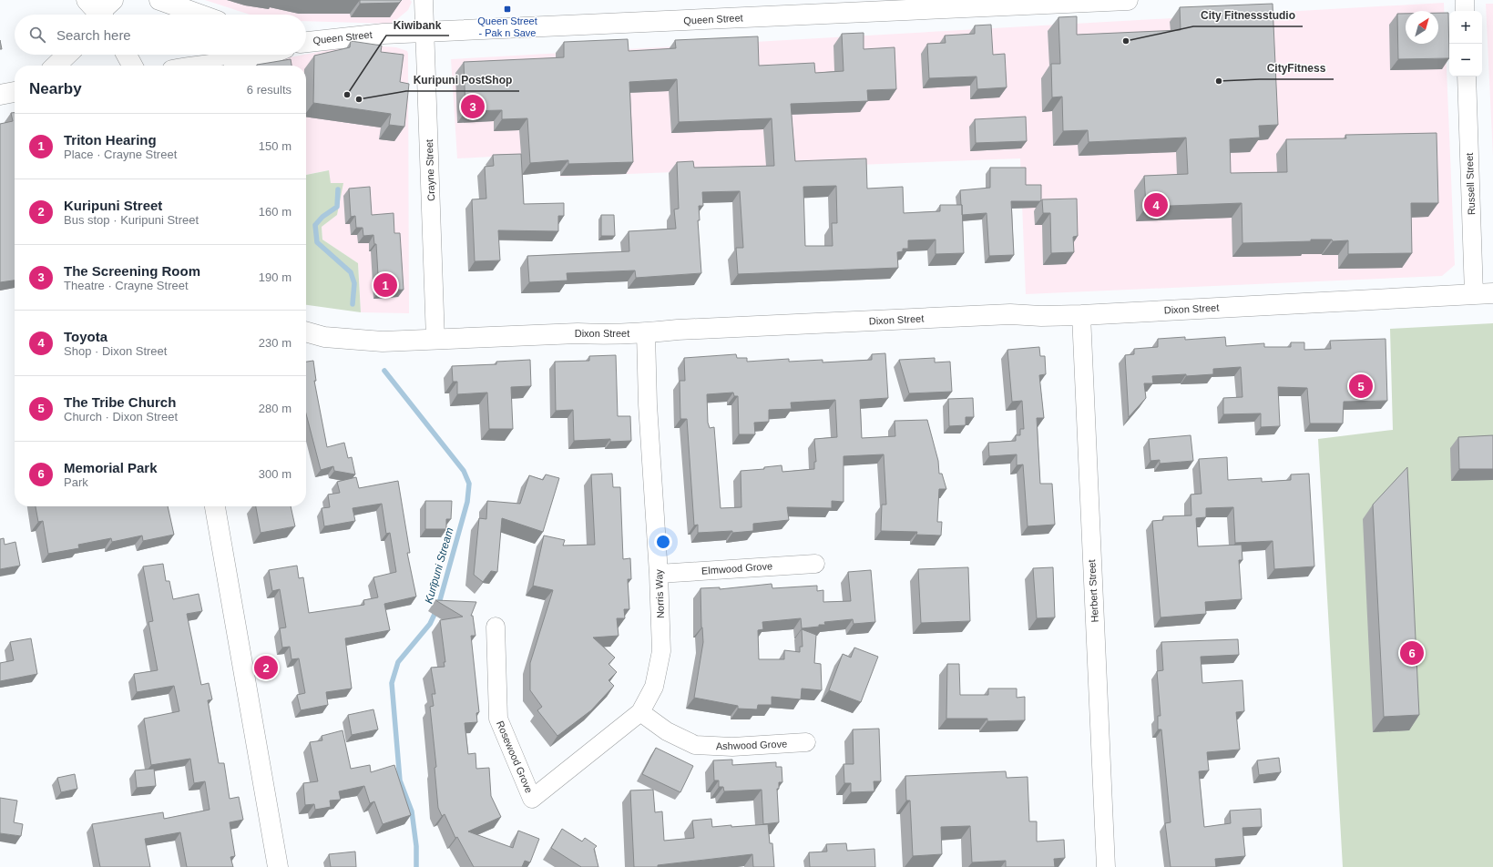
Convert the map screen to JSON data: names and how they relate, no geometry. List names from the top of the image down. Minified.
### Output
{"streets":{"street":["Queen Street","Crayne Street","Russell Street","Dixon Street","Elmwood Grove","Herbert Street","Norris Way","Ashwood Grove","Rosewood Grove"]},"crossings":[["Queen Street","Crayne Street"],["Crayne Street","Dixon Street"],["Russell Street","Dixon Street"],["Dixon Street","Herbert Street"],["Dixon Street","Norris Way"],["Elmwood Grove","Norris Way"],["Norris Way","Ashwood Grove"],["Norris Way","Rosewood Grove"]],"water":["Kurīpuni Stream"],"places":{"transit":["Queen Street - Pak n Save"],"other":["City Fitnessstudio","CityFitness","Kiwibank","Kuripuni PostShop"]},"north":"top right","page":{"map_buttons":["+","−"],"search":"Search here","heading":["Nearby","6 results"],"pins":["3","4","1","5","6","2"],"list":[{"mark":"1","name":"Triton Hearing","note":"Place · Crayne Street","value":"150 m"},{"mark":"2","name":"Kuripuni Street","note":"Bus stop · Kuripuni Street","value":"160 m"},{"mark":"3","name":"The Screening Room","note":"Theatre · Crayne Street","value":"190 m"},{"mark":"4","name":"Toyota","note":"Shop · Dixon Street","value":"230 m"},{"mark":"5","name":"The Tribe Church","note":"Church · Dixon Street","value":"280 m"},{"mark":"6","name":"Memorial Park","note":"Park","value":"300 m"}]}}
